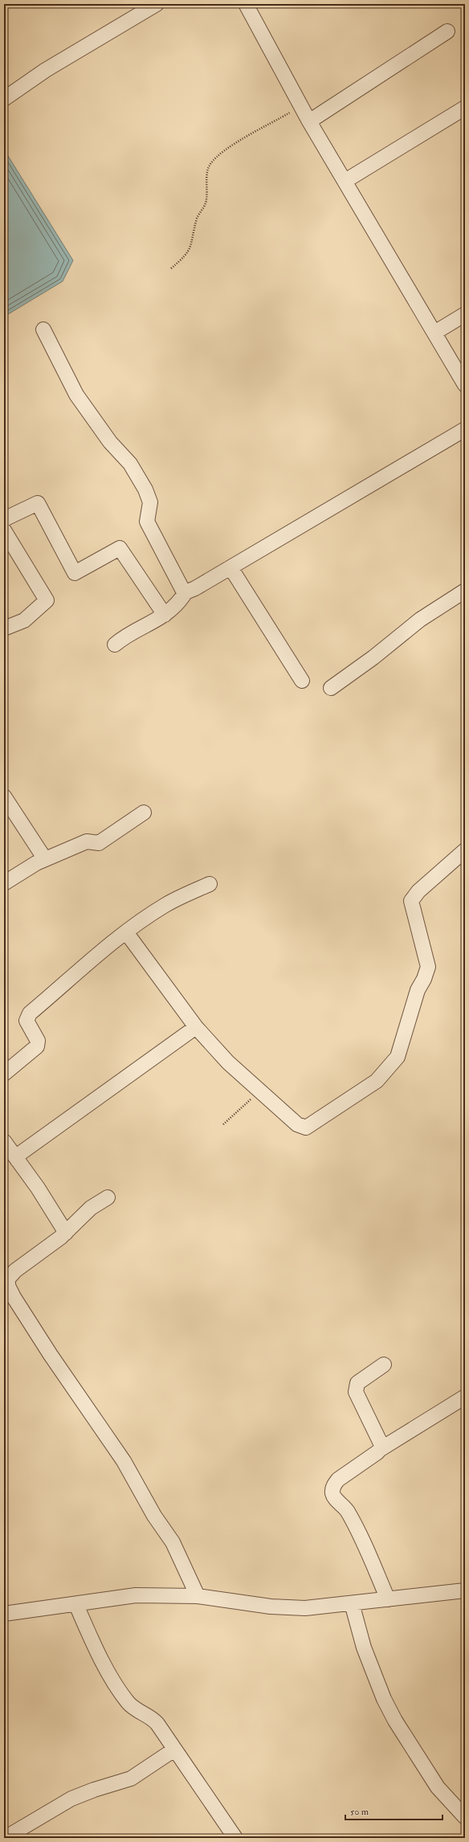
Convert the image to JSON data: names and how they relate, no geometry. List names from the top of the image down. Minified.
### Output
{"scale_bar":"50 m"}
